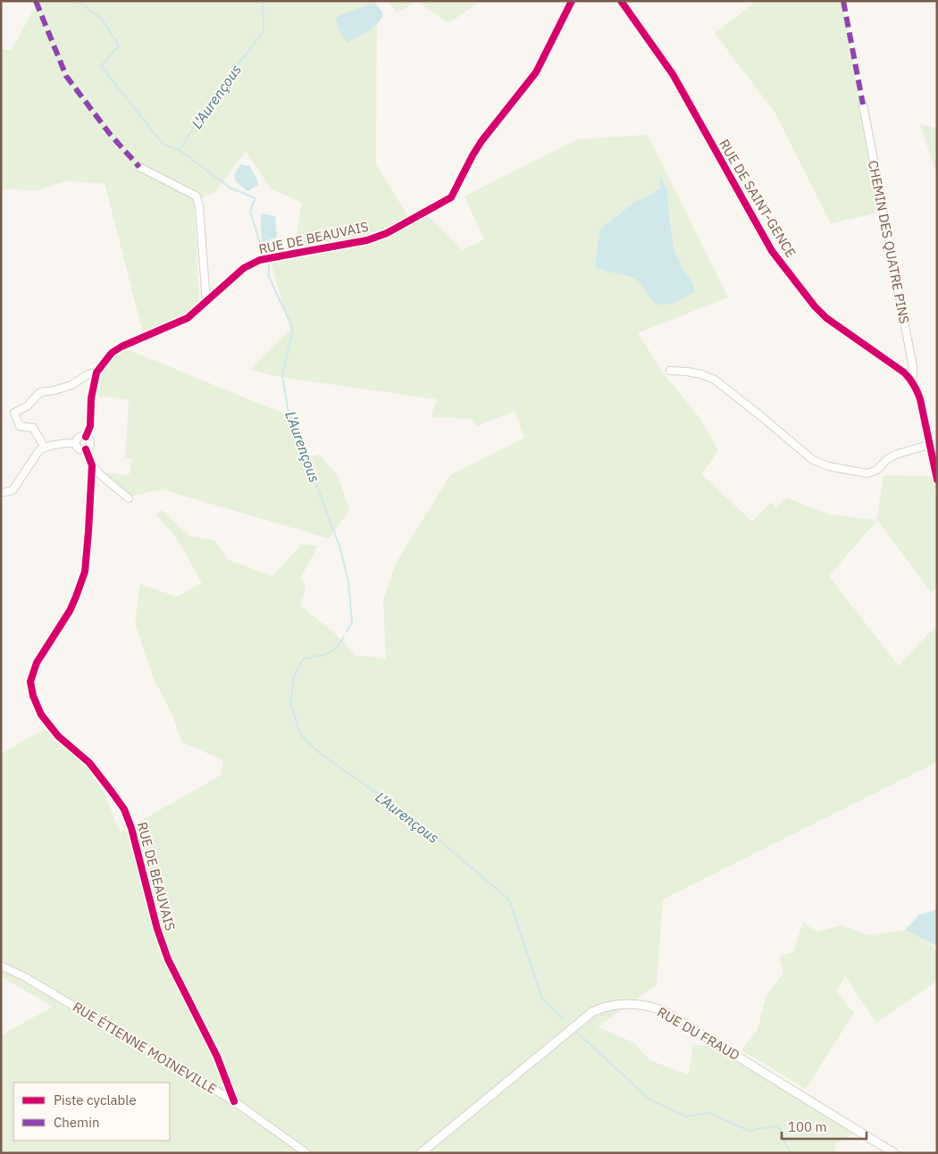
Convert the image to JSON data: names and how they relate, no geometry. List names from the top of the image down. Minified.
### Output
{"streets":{"street":["RUE DE SAINT-GENCE","RUE DE BEAUVAIS","CHEMIN DES QUATRE PINS","RUE DU FRAUD","RUE ÉTIENNE MOINEVILLE"]},"crossings":[["RUE DE SAINT-GENCE","CHEMIN DES QUATRE PINS"],["RUE DE BEAUVAIS","RUE ÉTIENNE MOINEVILLE"]],"water":["L'Aurençous"],"legend":["Piste cyclable","Chemin"],"scale_bar":"100 m"}
